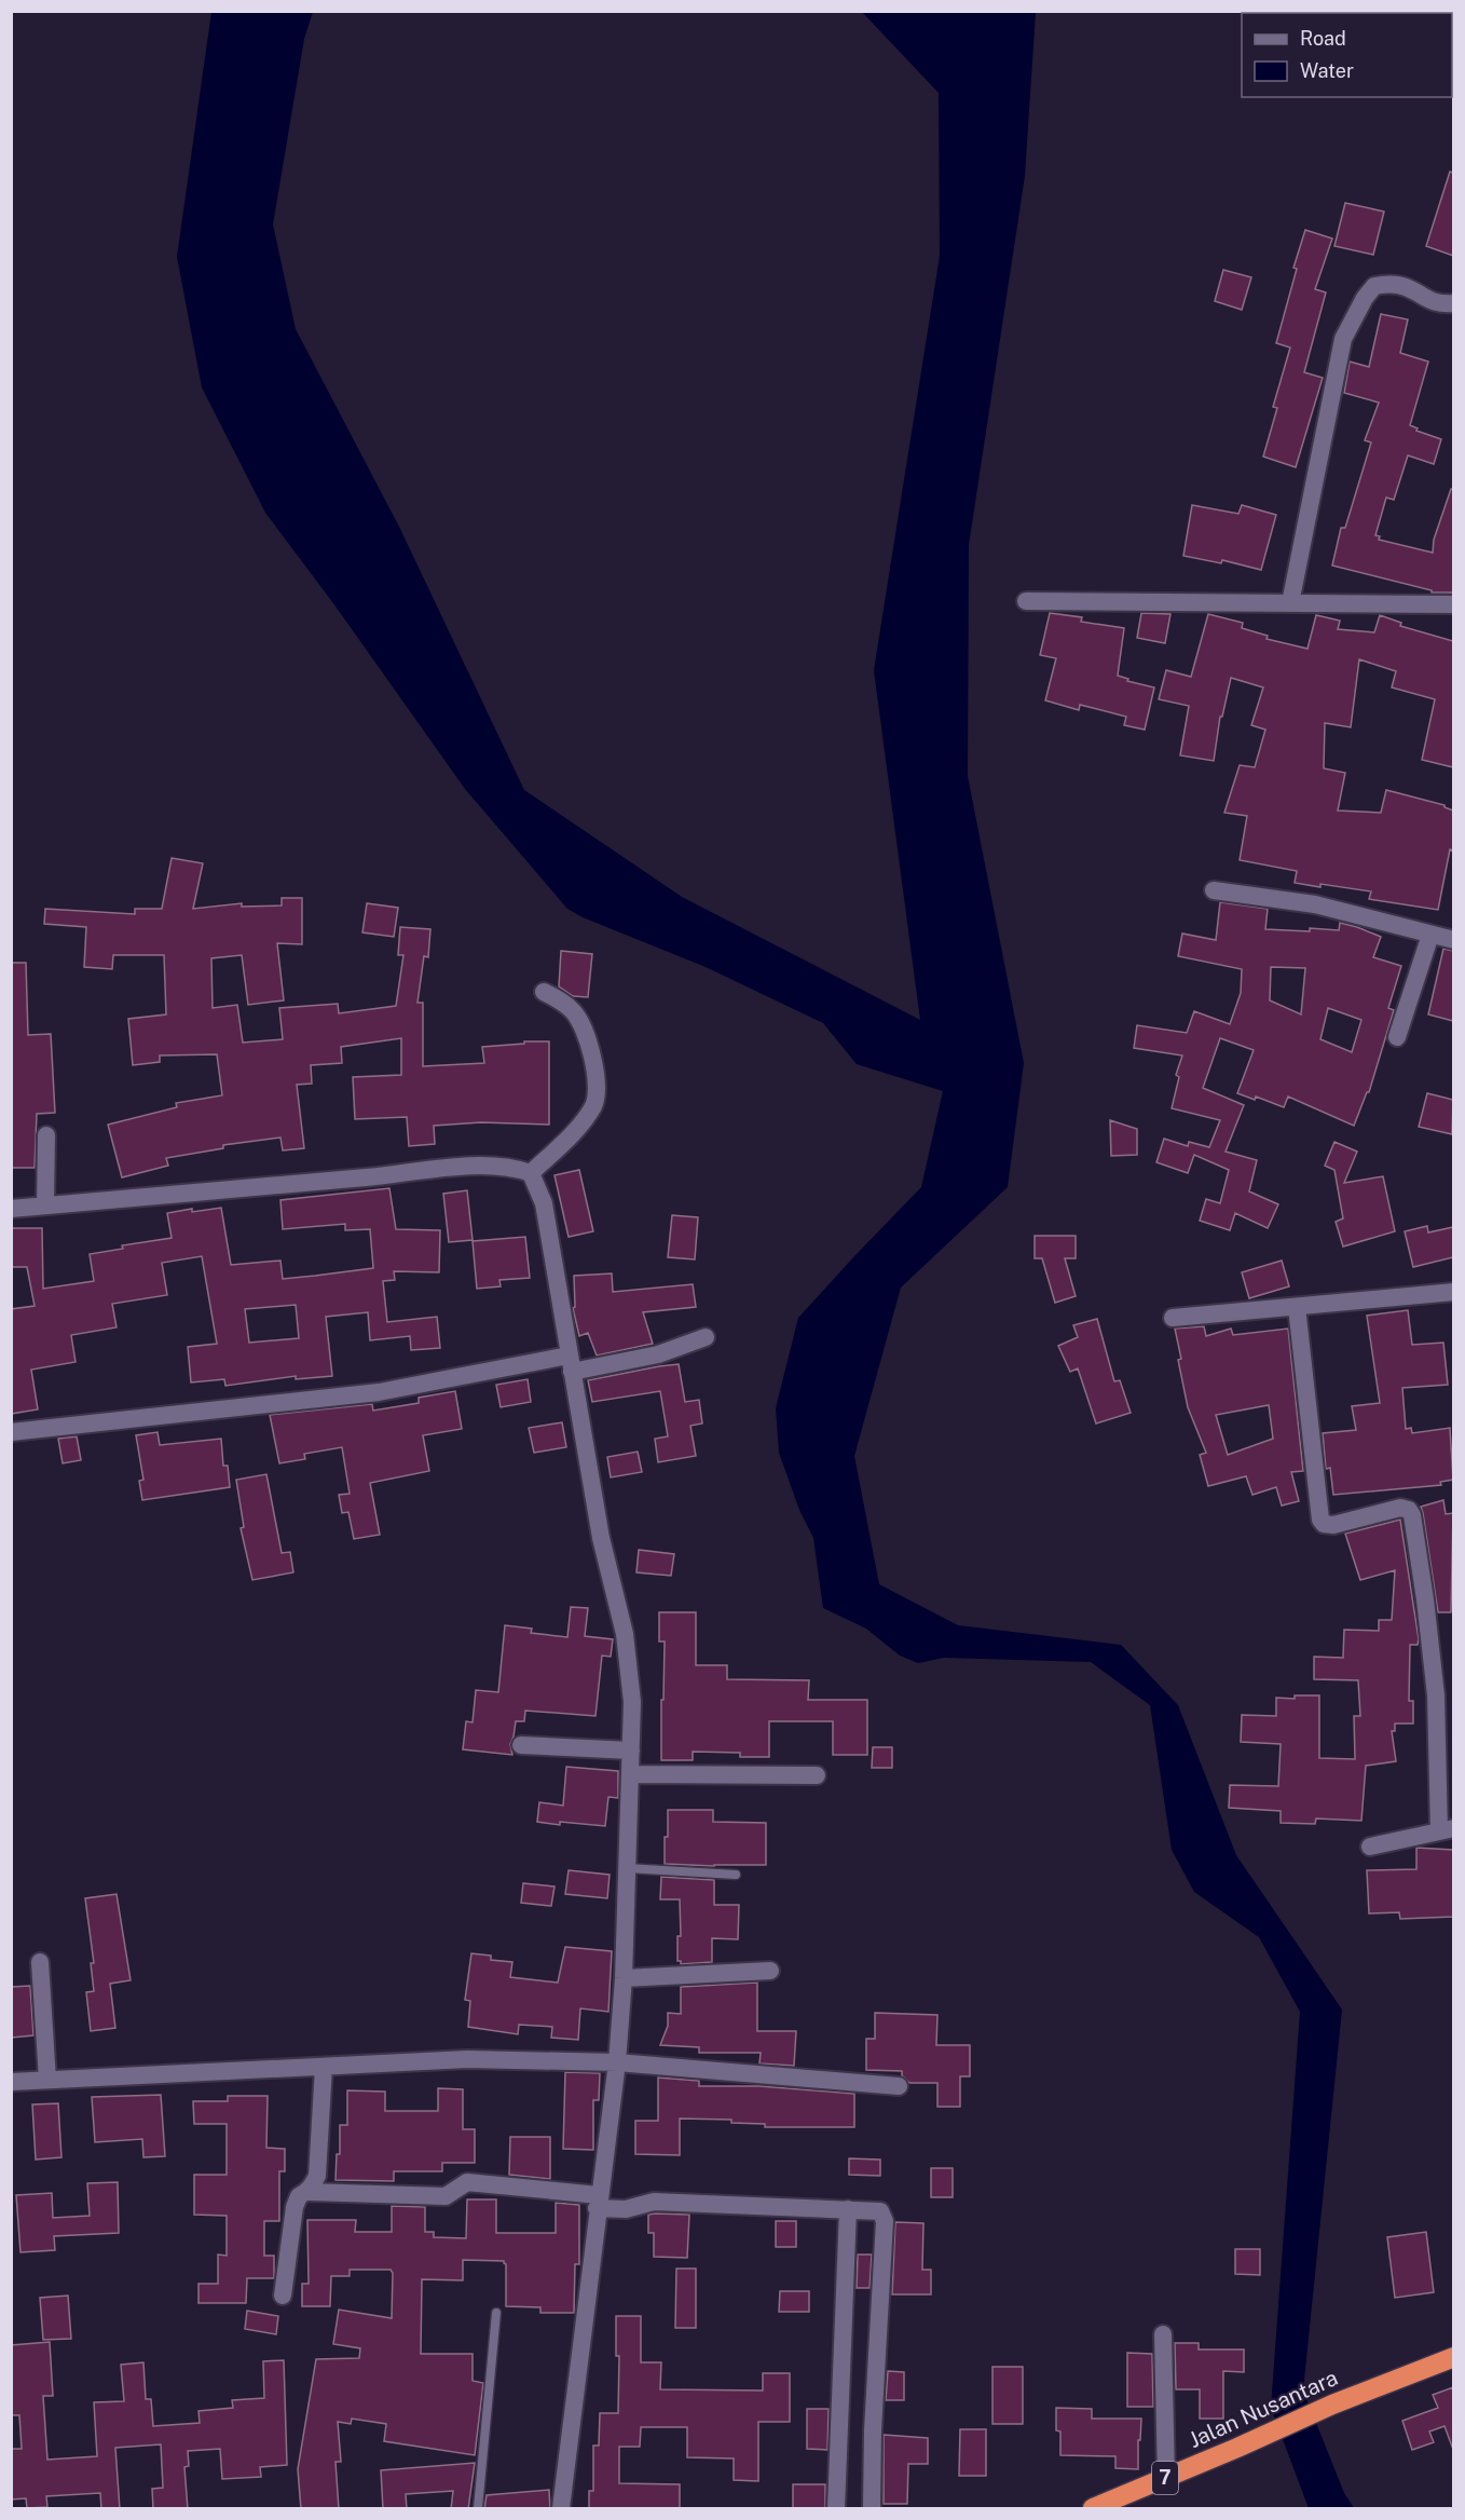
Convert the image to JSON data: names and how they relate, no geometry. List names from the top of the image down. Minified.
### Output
{"streets":{"highway":["Jalan Nusantara","7"]},"legend":["Road","Water"]}
